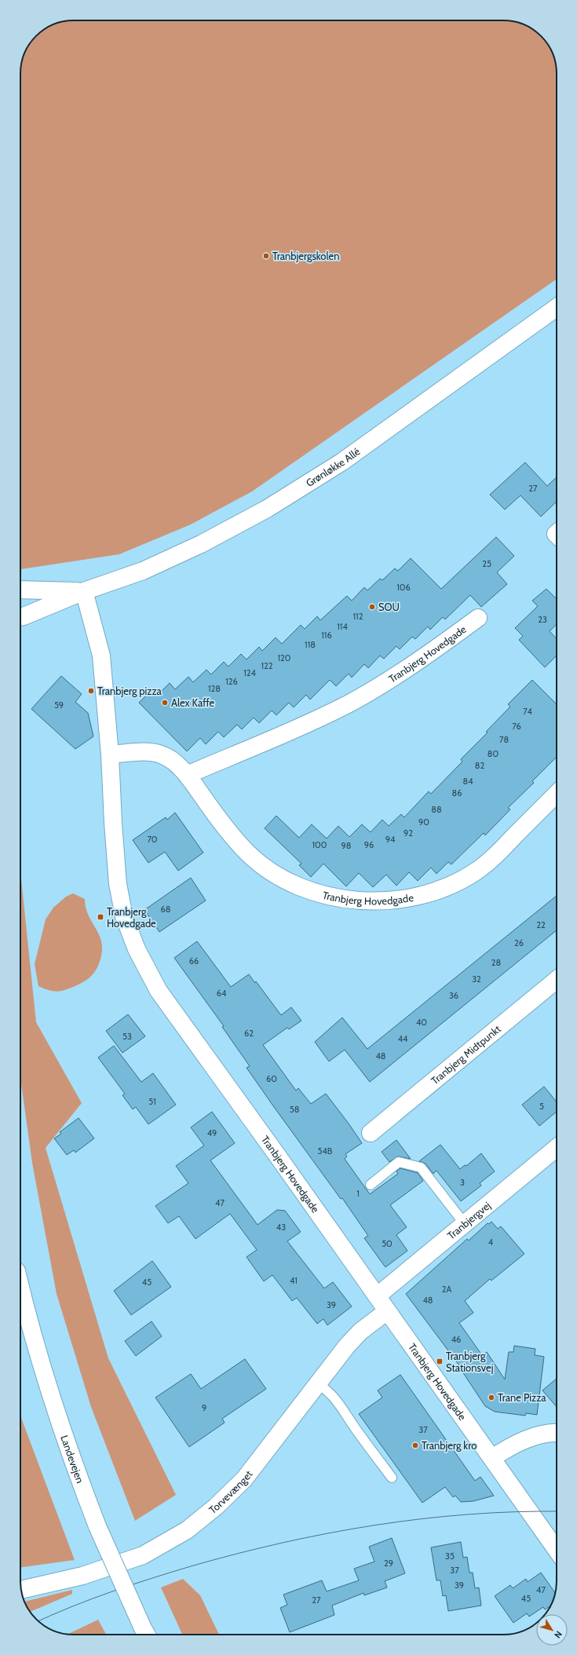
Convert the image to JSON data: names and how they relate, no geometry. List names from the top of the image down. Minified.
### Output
{"streets":{"street":["Grønløkke Allé","Tranbjerg Hovedgade","Tranbjerg Midtpunkt","Tranbjergvej","Landevejen","Torvevænget"]},"crossings":[["Grønløkke Allé","Tranbjerg Hovedgade"],["Tranbjerg Hovedgade","Tranbjergvej"],["Tranbjerg Hovedgade","Torvevænget"]],"places":{"other":["Tranbjergskolen","SOU","Tranbjerg pizza","Alex Kaffe","Trane Pizza","Tranbjerg kro"],"transit":["Tranbjerg Hovedgade","Tranbjerg Stationsvej"]},"house_numbers":["27","25","106","112","23","114","116","118","120","122","124","126","128","59","74","76","78","80","82","84","86","88","90","92","70","94","100","96","98","68","22","26","66","28","32","64","36","40","62","53","44","48","60","51","5","58","49","54B","3","1","47","43","4","50","41","45","2A","48","39","46","9","37","35","29","37","39","47","45","27"],"north":"bottom right"}
